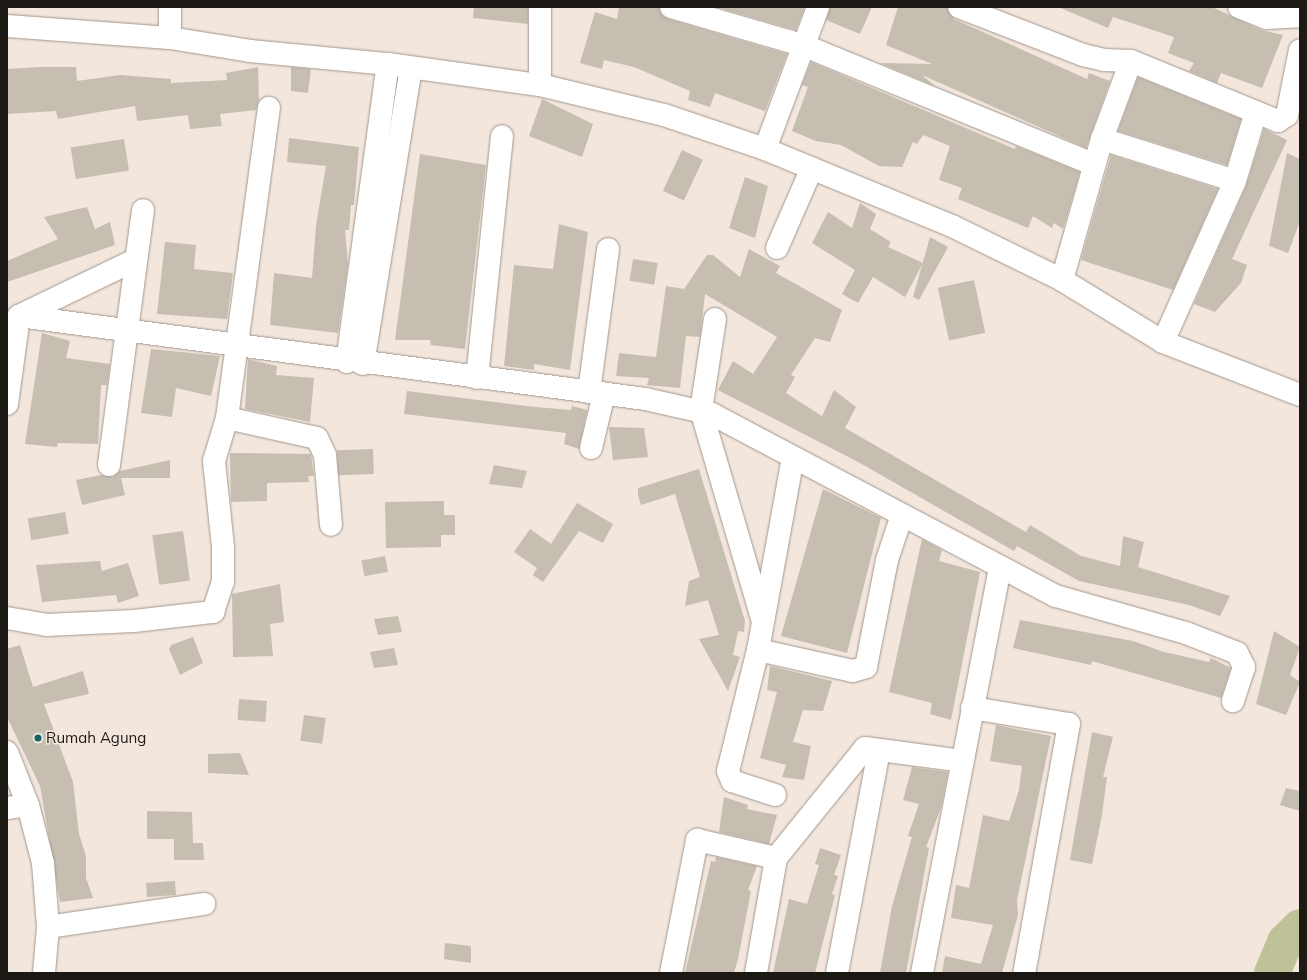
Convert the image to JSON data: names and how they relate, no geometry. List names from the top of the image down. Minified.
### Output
{"places":["Rumah Agung"]}
